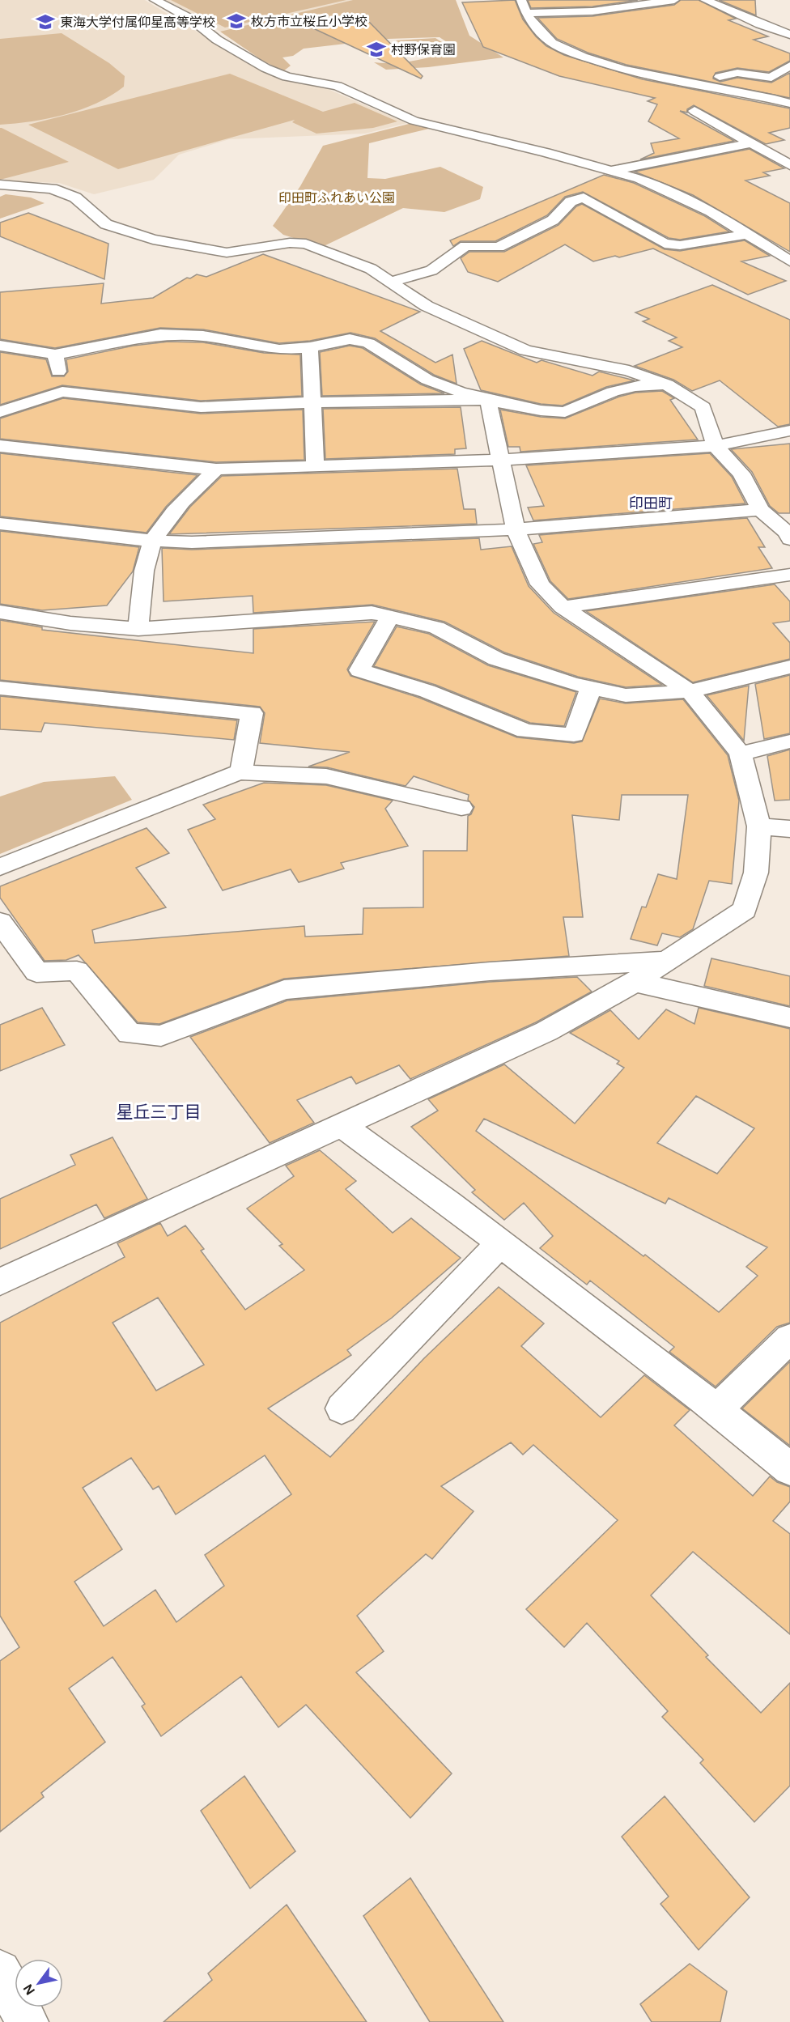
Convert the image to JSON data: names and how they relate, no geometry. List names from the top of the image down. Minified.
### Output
{"districts":["印田町","星丘三丁目"],"parks":["印田町ふれあい公園"],"places":{"school or university":["枚方市立桜丘小学校","東海大学付属仰星高等学校","村野保育園"]},"north":"bottom left"}
